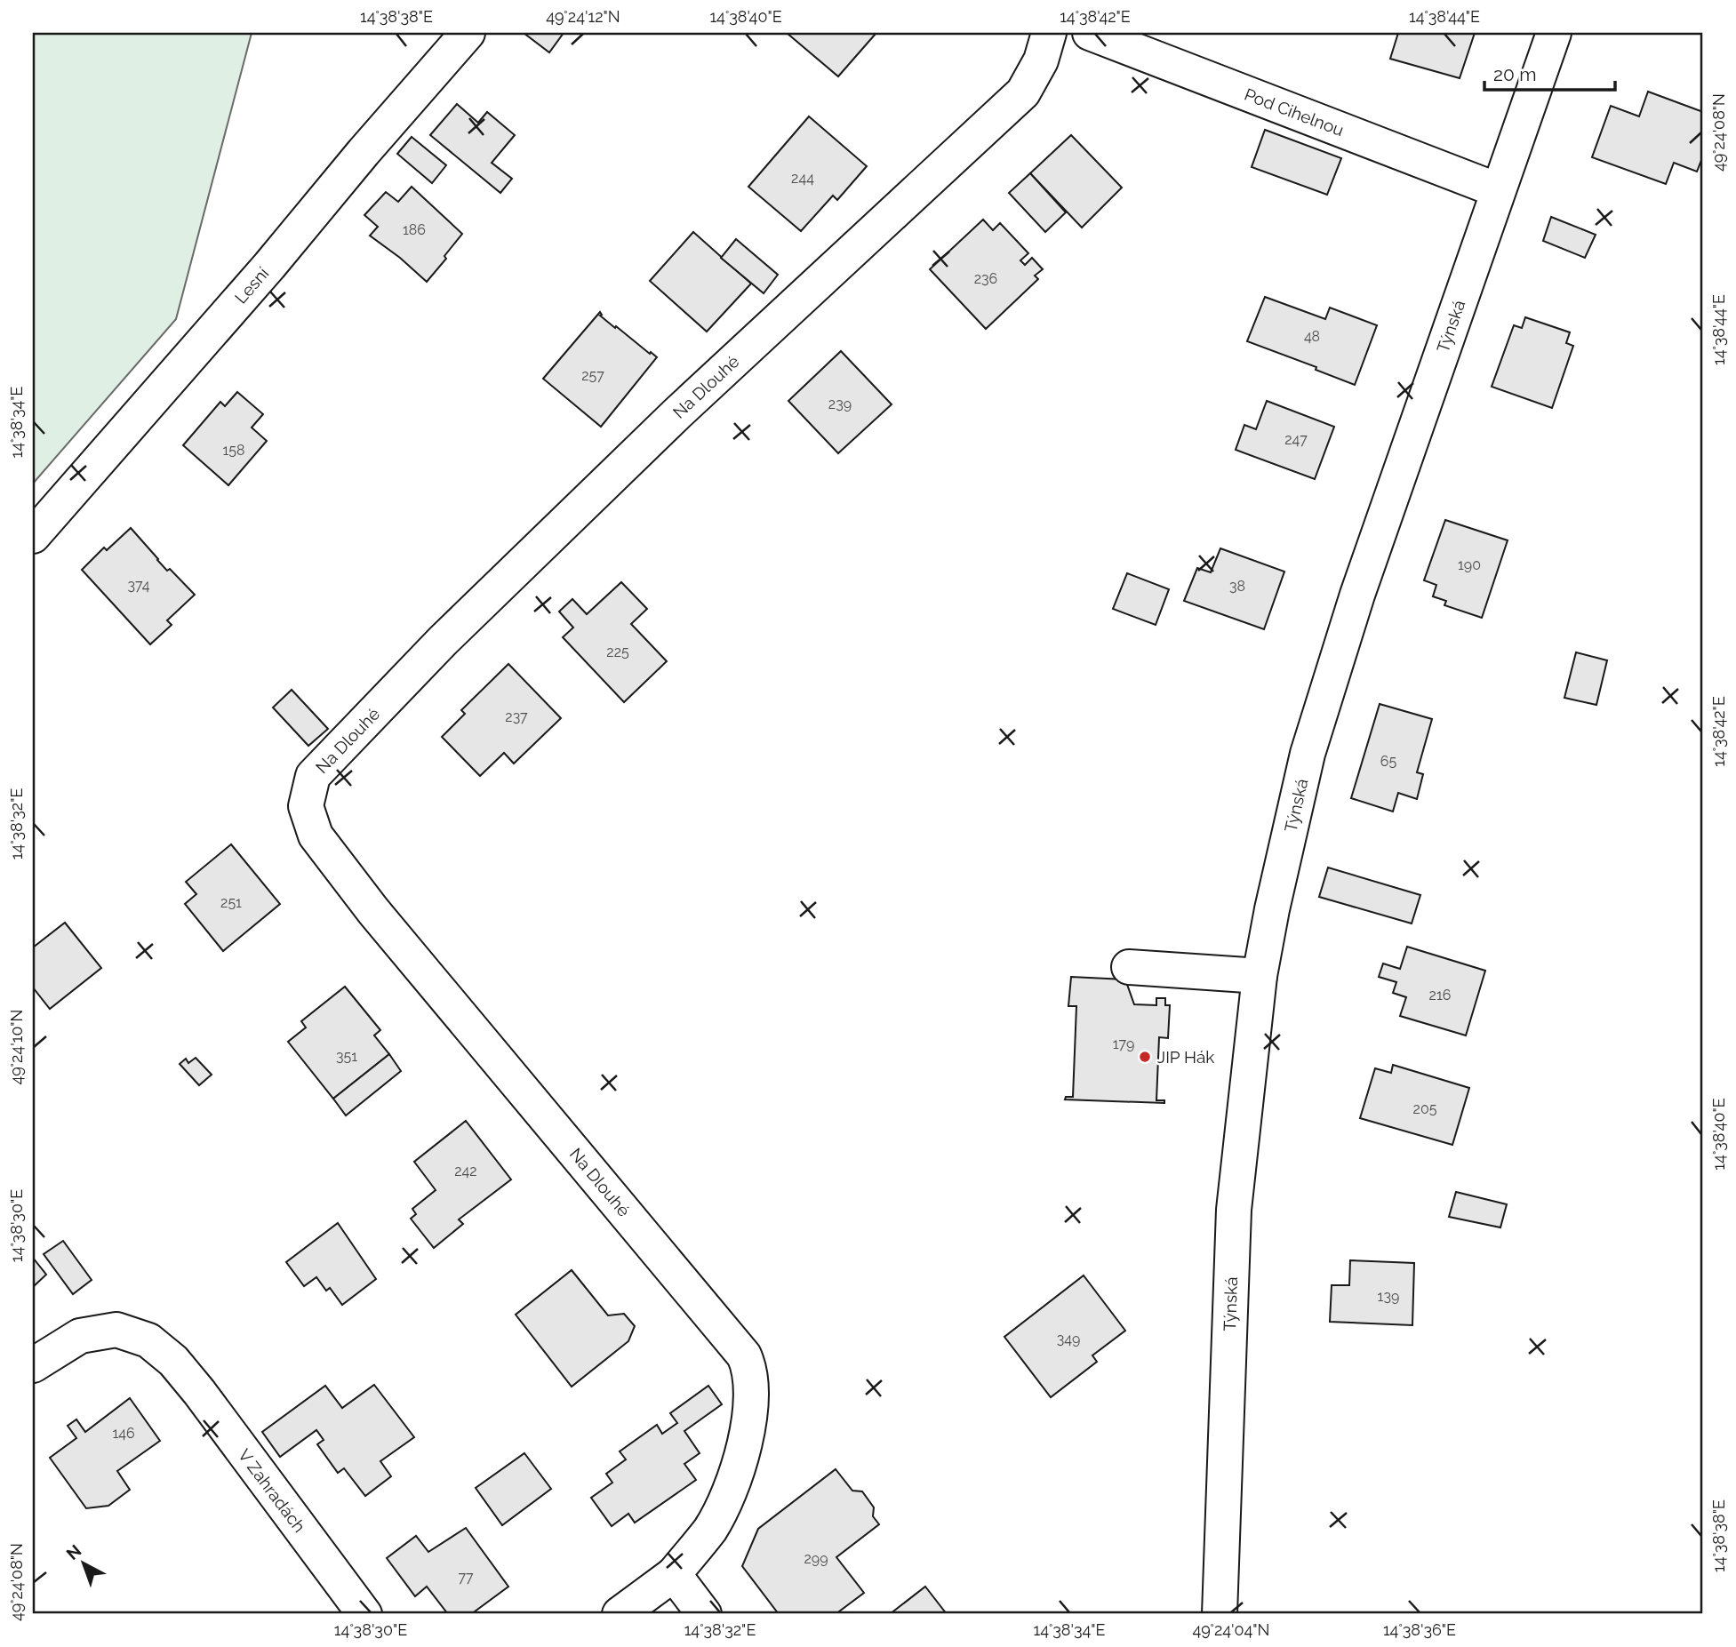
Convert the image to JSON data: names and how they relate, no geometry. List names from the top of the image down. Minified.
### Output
{"streets":{"street":["Pod Cihelnou","Lesní","Týnská","Na Dlouhé","V Zahradách"]},"crossings":[["Pod Cihelnou","Týnská"]],"places":["JIP Hák"],"house_numbers":["244","186","236","48","257","239","247","158","190","374","38","225","237","65","251","216","179","351","205","242","139","349","146","299","77"],"scale_bar":"20 m","north":"top left","coordinates":["14°38'38\"E","49°24'12\"N","14°38'40\"E","14°38'42\"E","14°38'44\"E","49°24'08\"N","14°38'34\"E","14°38'32\"E","49°24'10\"N","14°38'30\"E","49°24'04\"N","14°38'36\"E"]}
